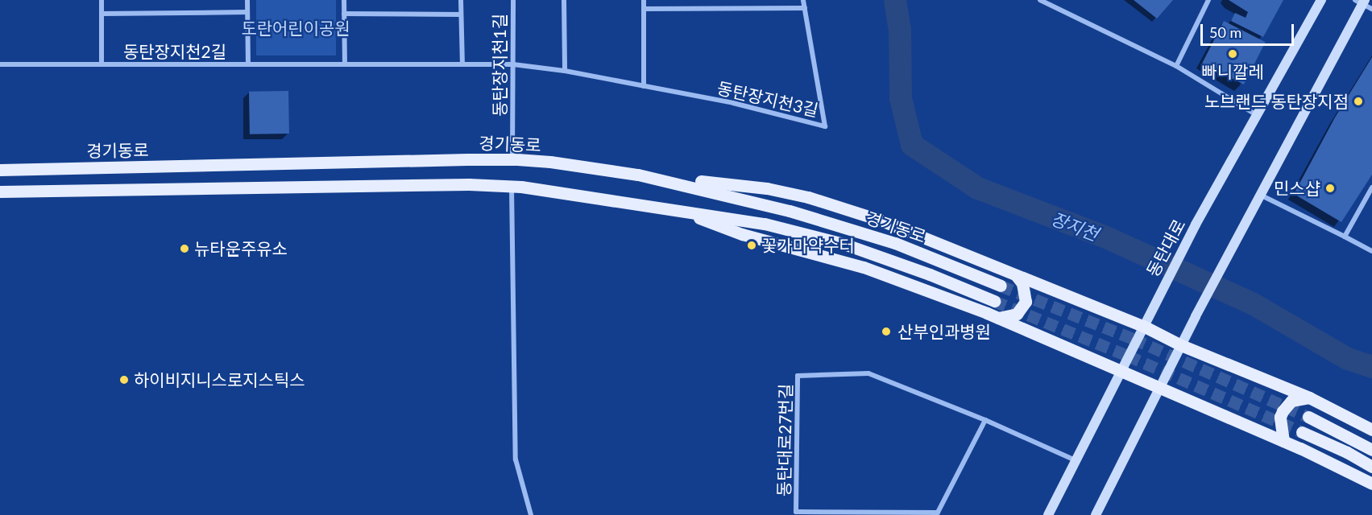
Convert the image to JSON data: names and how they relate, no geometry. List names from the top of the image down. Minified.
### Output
{"streets":{"main road":["경기동로","동탄대로"],"street":["동탄장지천2길","동탄장지천1길","동탄장지천3길","동탄대로27번길"]},"crossings":[["동탄장지천2길","동탄장지천1길"],["동탄장지천2길","동탄장지천3길"],["동탄장지천1길","동탄장지천3길"],["동탄장지천1길","경기동로"],["동탄대로","동탄대로27번길"]],"water":["장지천"],"parks":["도란어린이공원"],"places":["빠니깔레","노브랜드 동탄장지점","민스샵","꽃가마약수터","뉴타운주유소","산부인과병원","하이비지니스로지스틱스"],"scale_bar":"50 m"}
